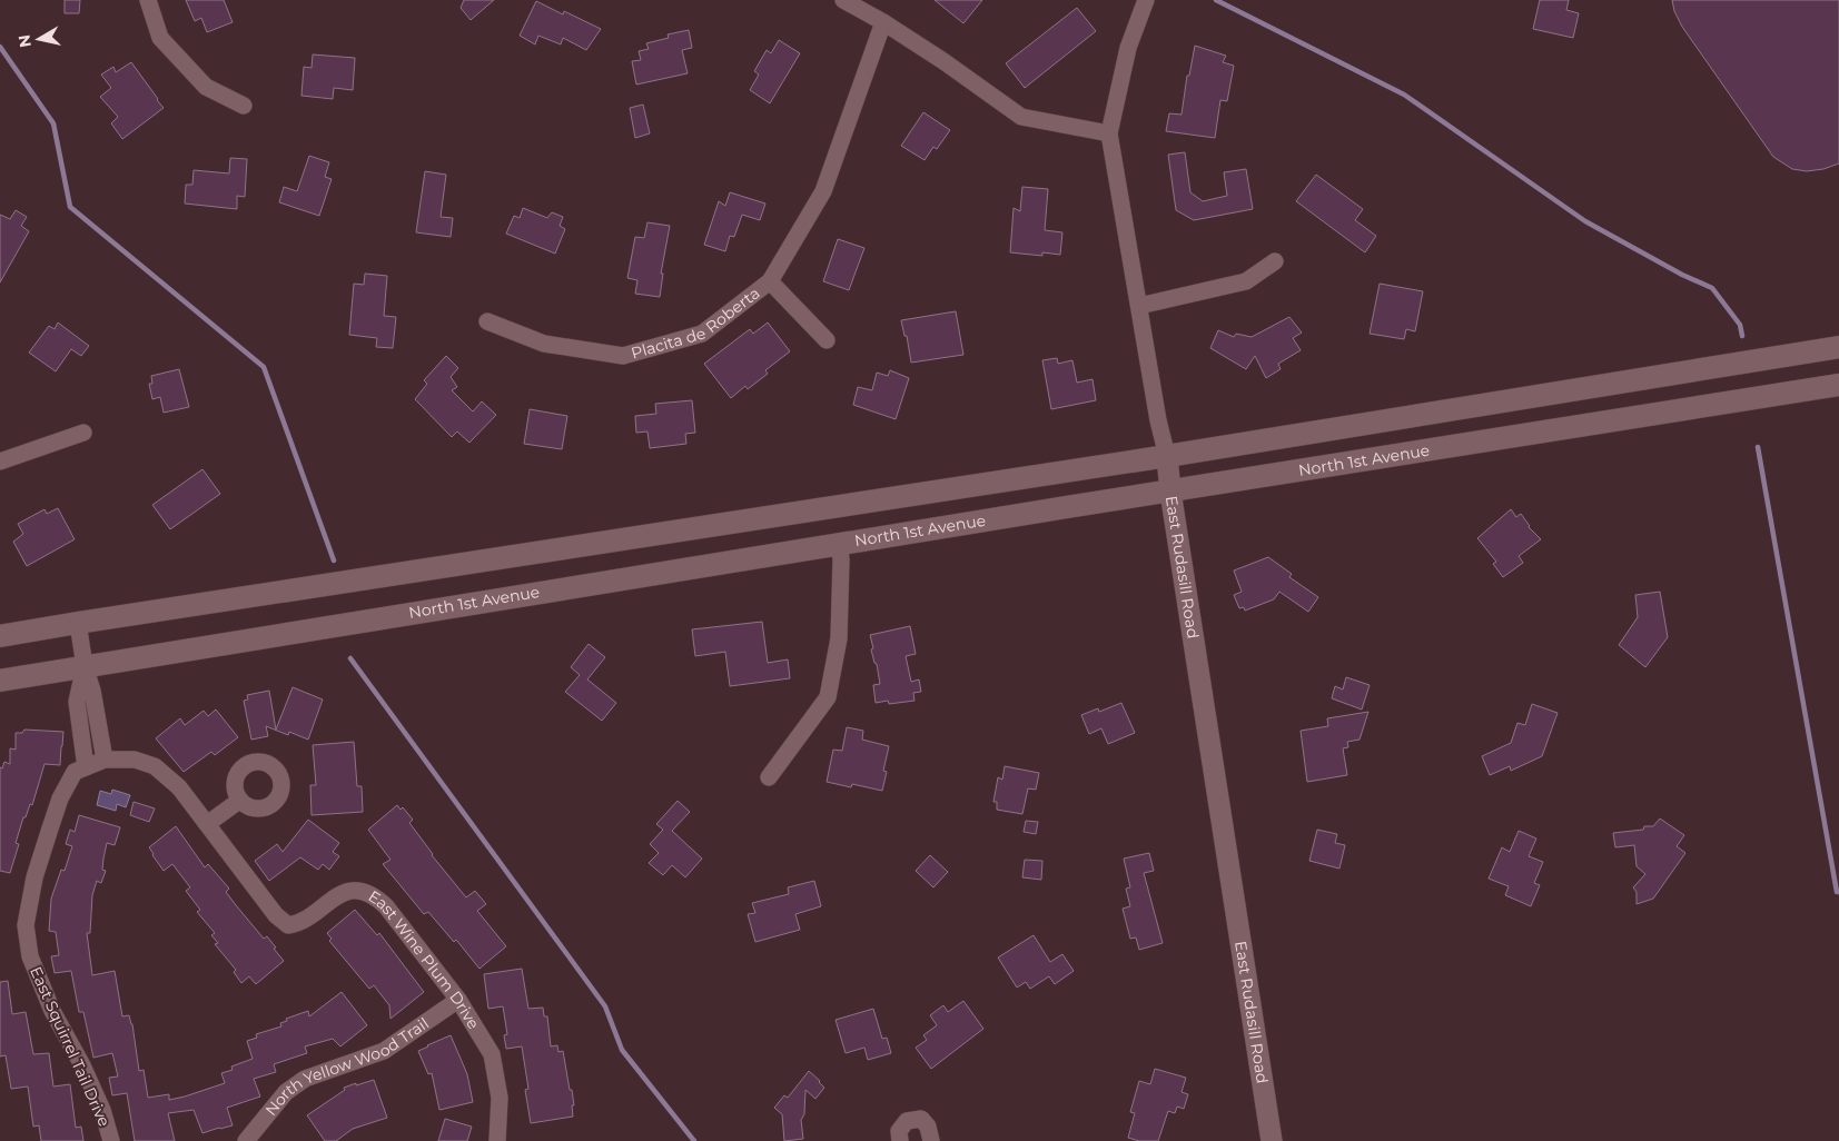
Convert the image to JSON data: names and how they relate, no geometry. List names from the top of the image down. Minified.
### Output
{"streets":{"main road":["North 1st Avenue"],"street":["Placita de Roberta","East Rudasill Road","East Wine Plum Drive","East Squirrel Tail Drive","North Yellow Wood Trail"]},"crossings":[["North 1st Avenue","East Rudasill Road"],["East Wine Plum Drive","East Squirrel Tail Drive"],["East Wine Plum Drive","North Yellow Wood Trail"]],"north":"left"}
